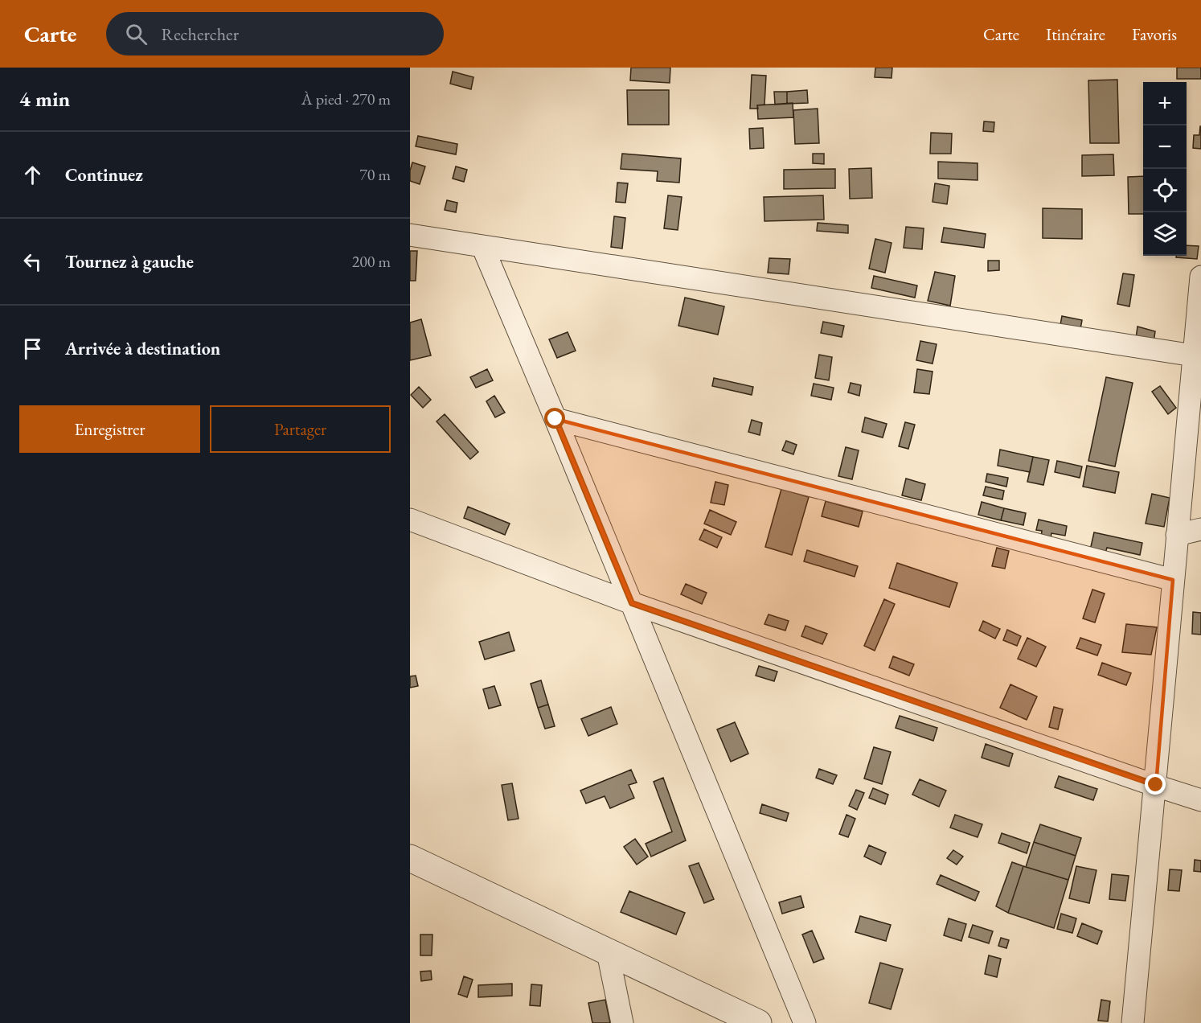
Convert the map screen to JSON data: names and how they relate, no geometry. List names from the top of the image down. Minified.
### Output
{"page":{"header":"Carte","search":"Rechercher","nav":["Carte","Itinéraire","Favoris"],"heading":["4 min","À pied · 270 m"],"map_buttons":["+","−"],"list":[["Continuez","70 m"],["Tournez à gauche","200 m"],"Arrivée à destination"],"buttons":["Enregistrer","Partager"]}}
